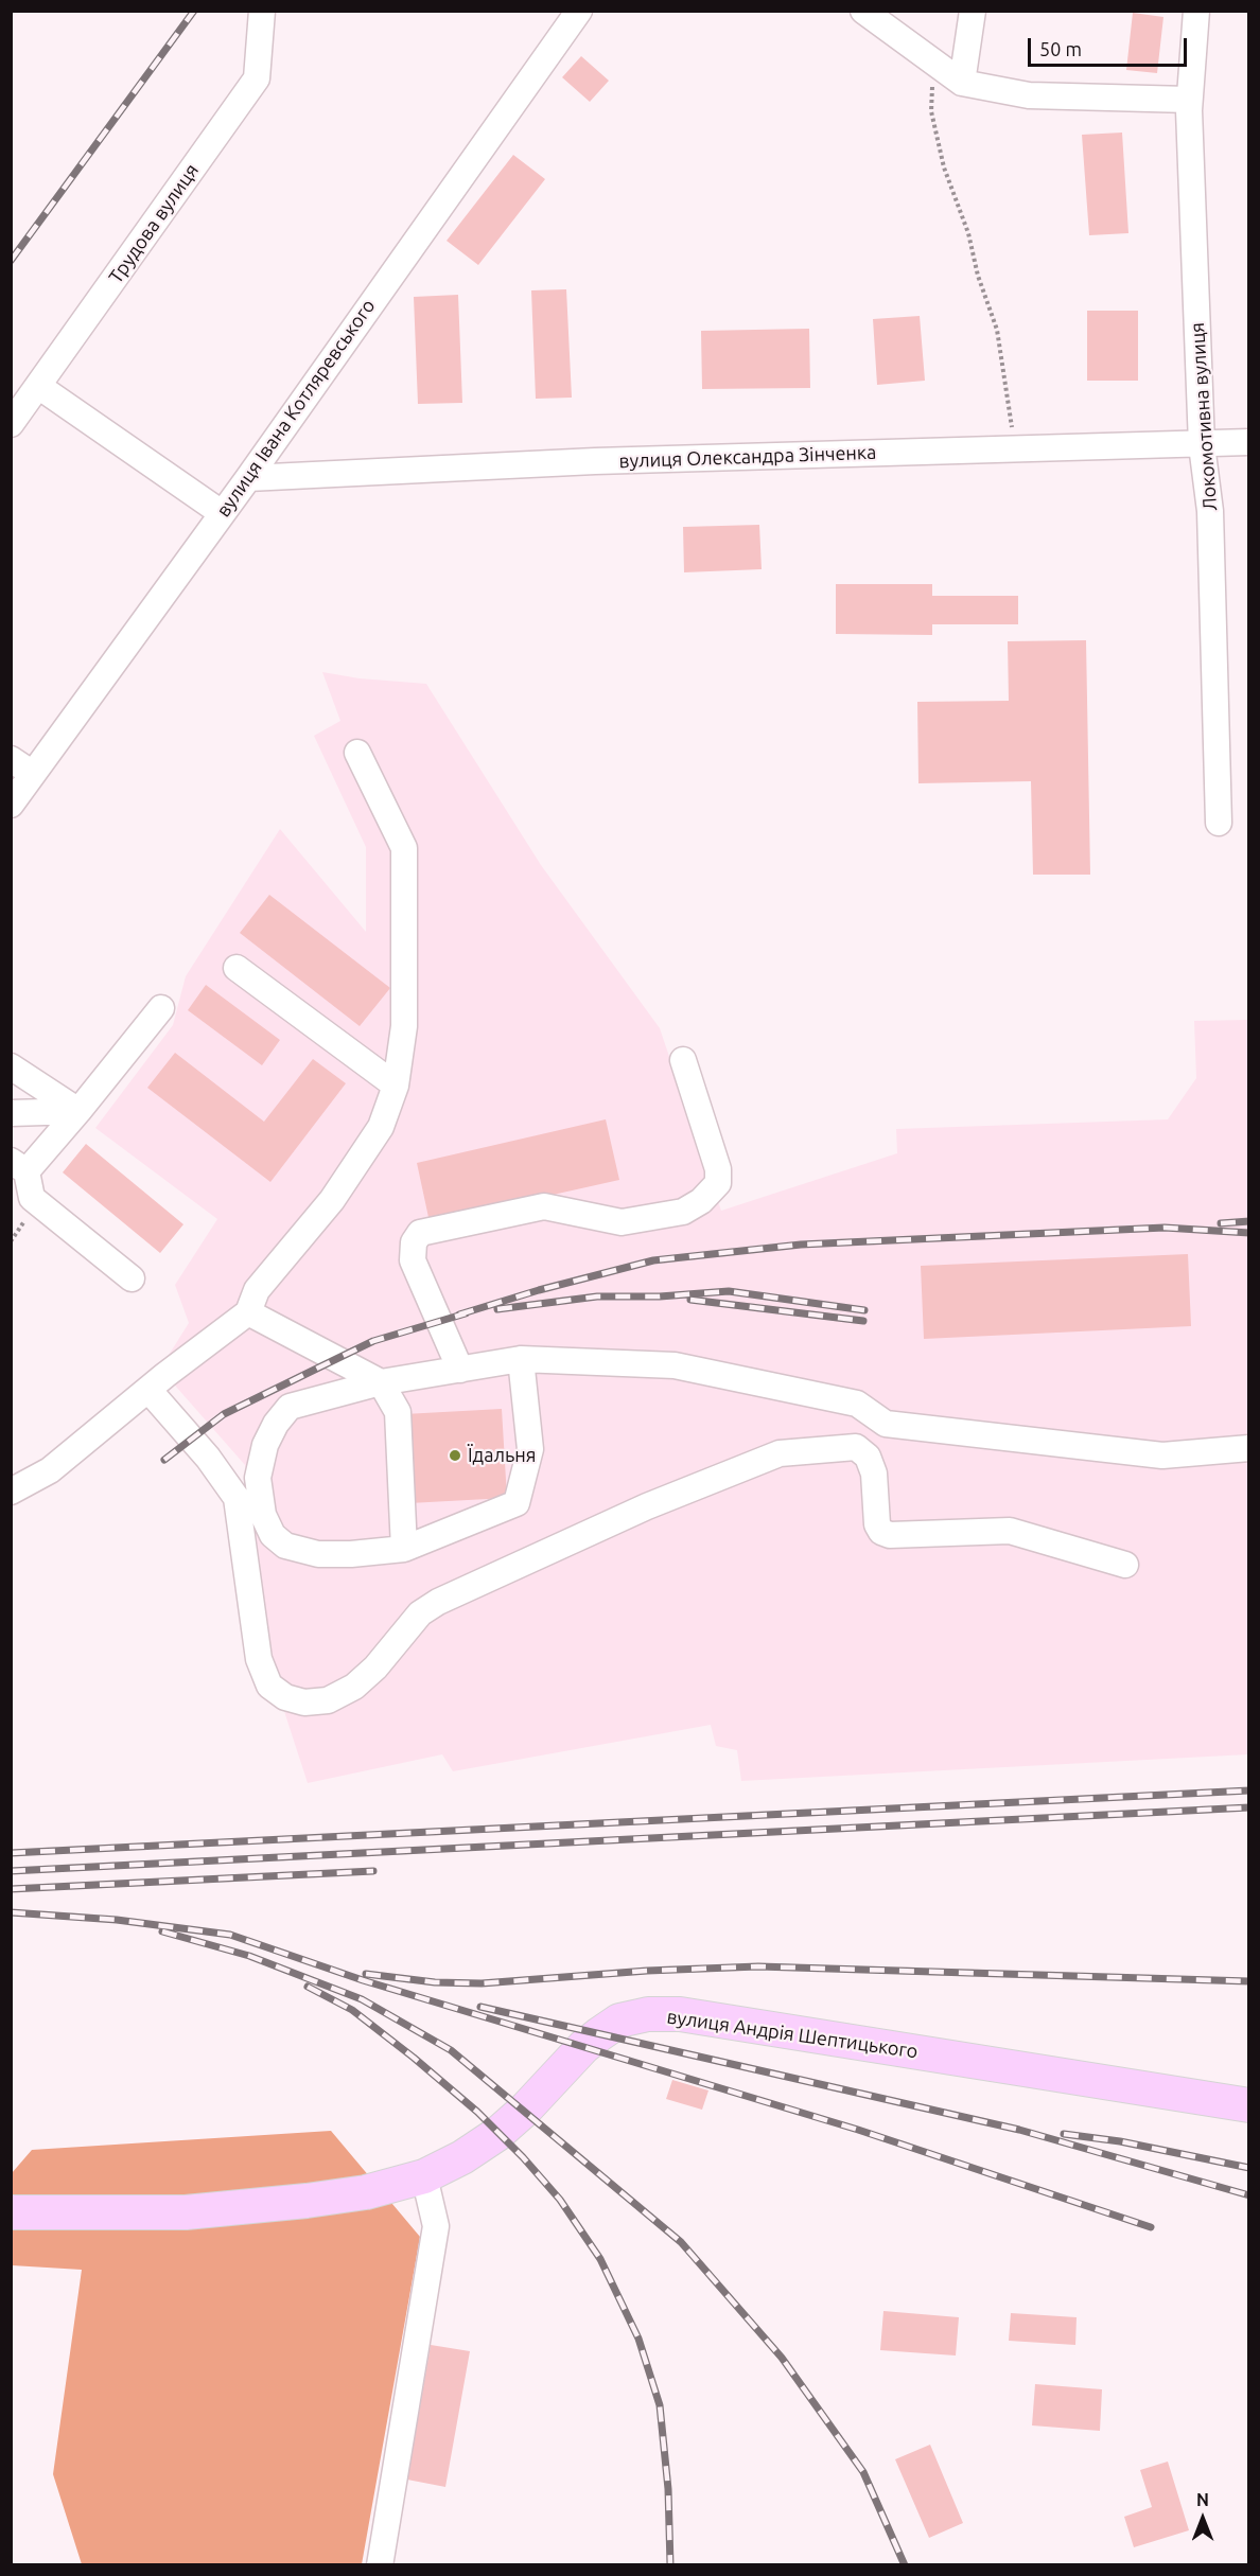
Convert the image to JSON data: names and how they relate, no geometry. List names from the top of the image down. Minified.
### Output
{"streets":{"main road":["вулиця Андрія Шептицького"],"street":["Трудова вулиця","вулиця Івана Котляревського","Локомотивна вулиця","вулиця Олександра Зінченка"]},"crossings":[["вулиця Івана Котляревського","вулиця Олександра Зінченка"],["Локомотивна вулиця","вулиця Олександра Зінченка"]],"places":["Їдальня"],"scale_bar":"50 m","north":"top"}
